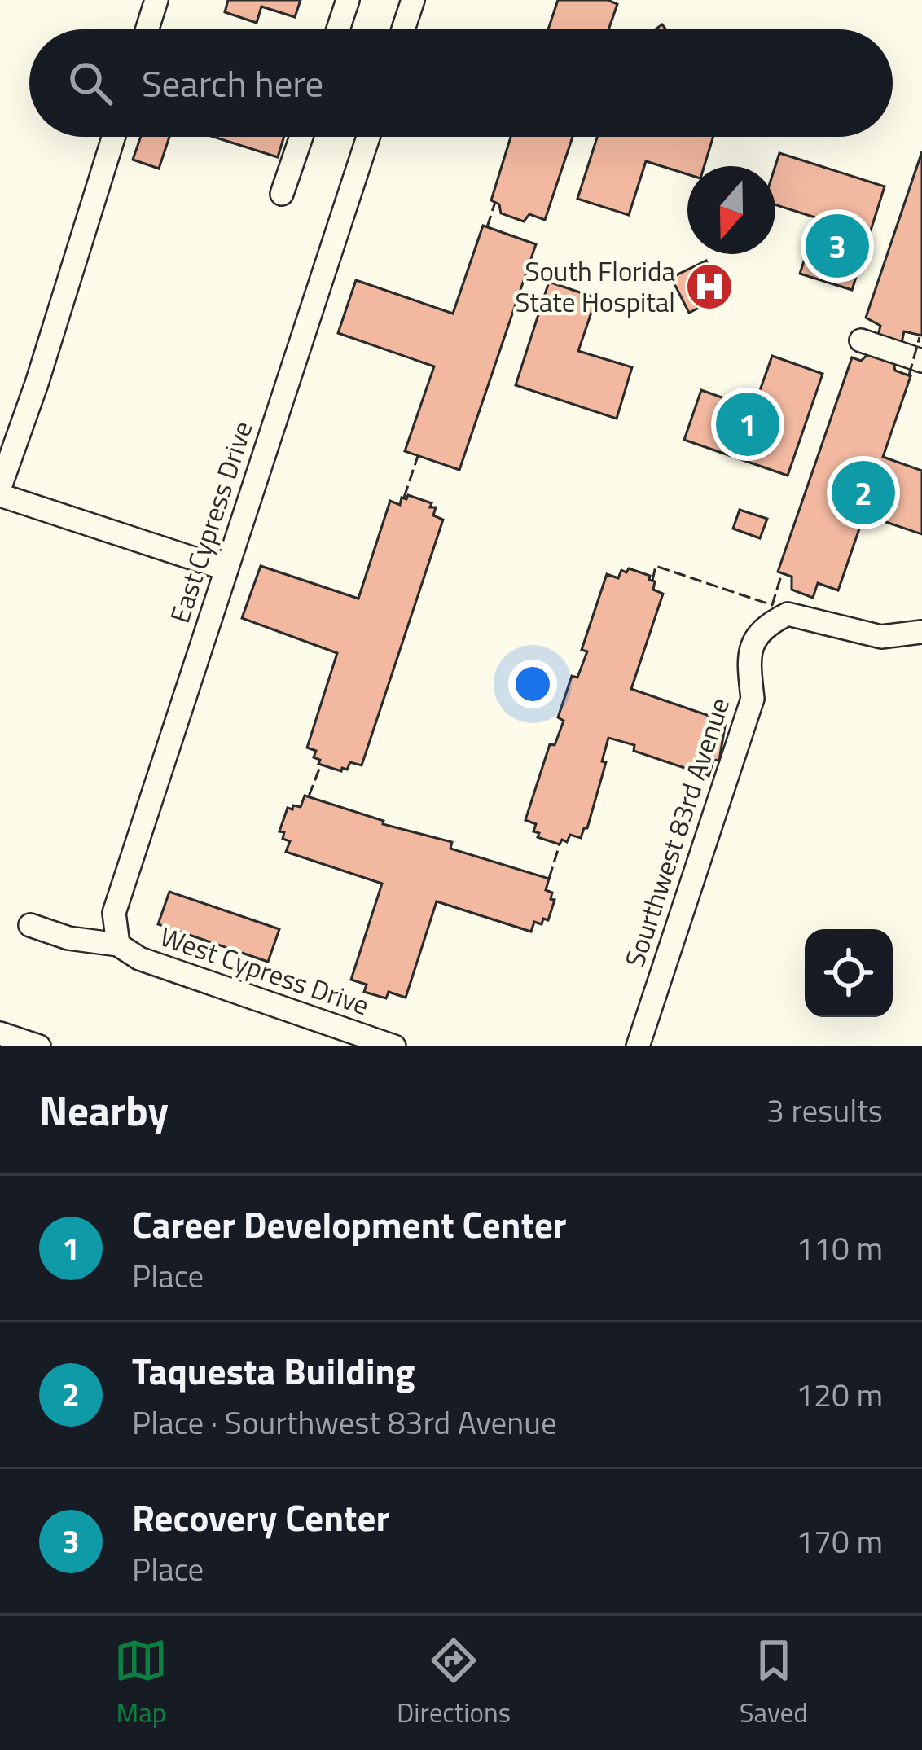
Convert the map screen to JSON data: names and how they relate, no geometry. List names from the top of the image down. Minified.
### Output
{"streets":{"street":["East Cypress Drive","Sourthwest 83rd Avenue","West Cypress Drive"]},"crossings":[["East Cypress Drive","West Cypress Drive"]],"places":{"hospital":["South Florida State Hospital"]},"north":"bottom","page":{"search":"Search here","pins":["3","1","2"],"heading":["Nearby","3 results"],"list":[{"mark":"1","name":"Career Development Center","note":"Place","value":"110 m"},{"mark":"2","name":"Taquesta Building","note":"Place · Sourthwest 83rd Avenue","value":"120 m"},{"mark":"3","name":"Recovery Center","note":"Place","value":"170 m"}],"nav":["Map","Directions","Saved"]}}
